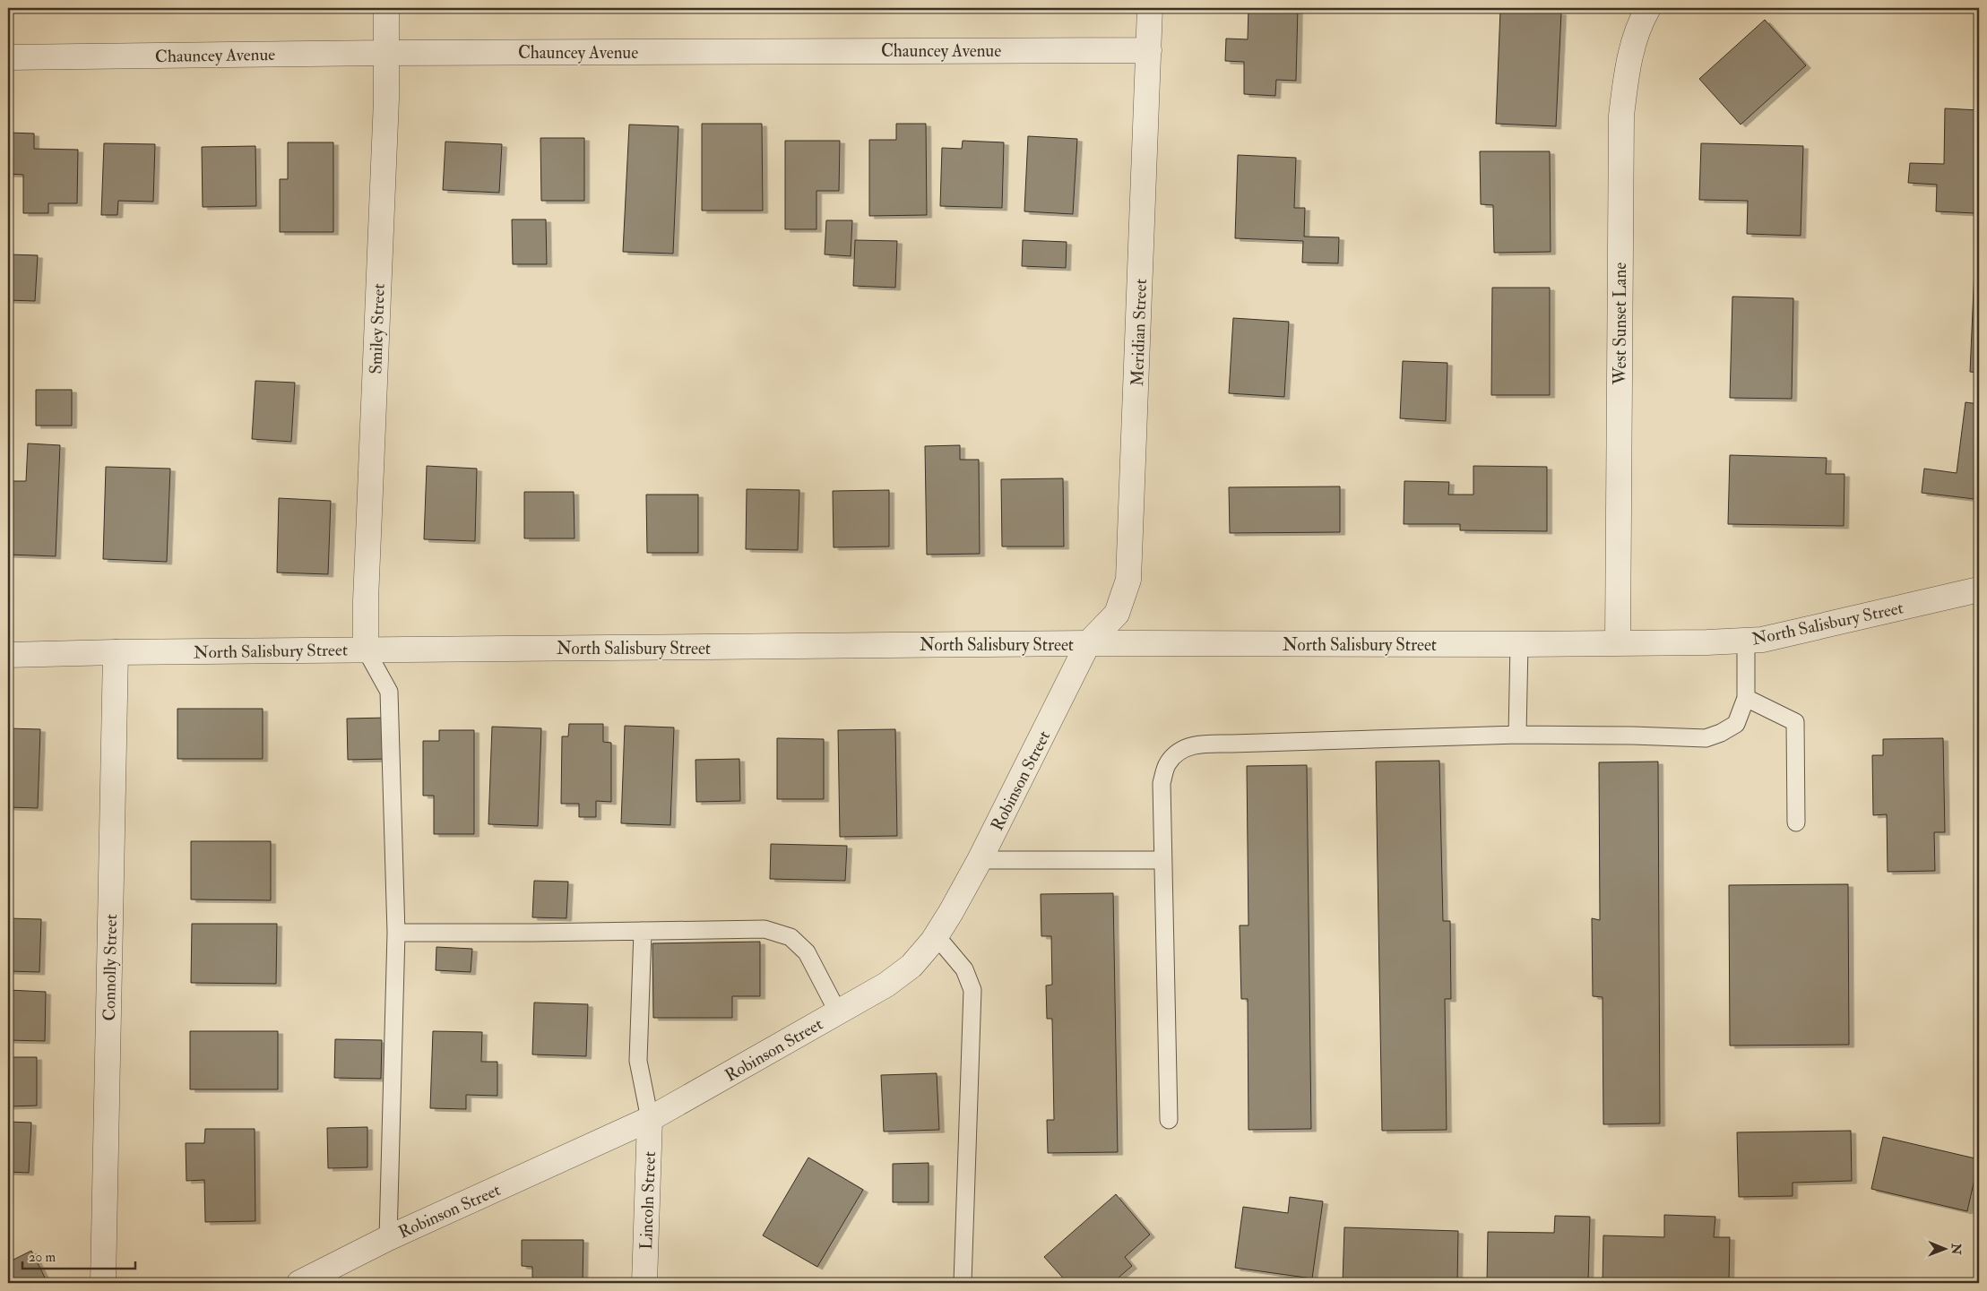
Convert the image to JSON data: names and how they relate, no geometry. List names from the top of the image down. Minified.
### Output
{"streets":{"street":["Chauncey Avenue","West Sunset Lane","Smiley Street","Meridian Street","North Salisbury Street","Robinson Street","Connolly Street","Lincoln Street"]},"crossings":[["Chauncey Avenue","Smiley Street"],["Chauncey Avenue","Meridian Street"],["West Sunset Lane","North Salisbury Street"],["Smiley Street","North Salisbury Street"],["Meridian Street","North Salisbury Street"],["Meridian Street","Robinson Street"],["North Salisbury Street","Robinson Street"],["North Salisbury Street","Connolly Street"],["Robinson Street","Lincoln Street"]],"scale_bar":"20 m","north":"right"}
